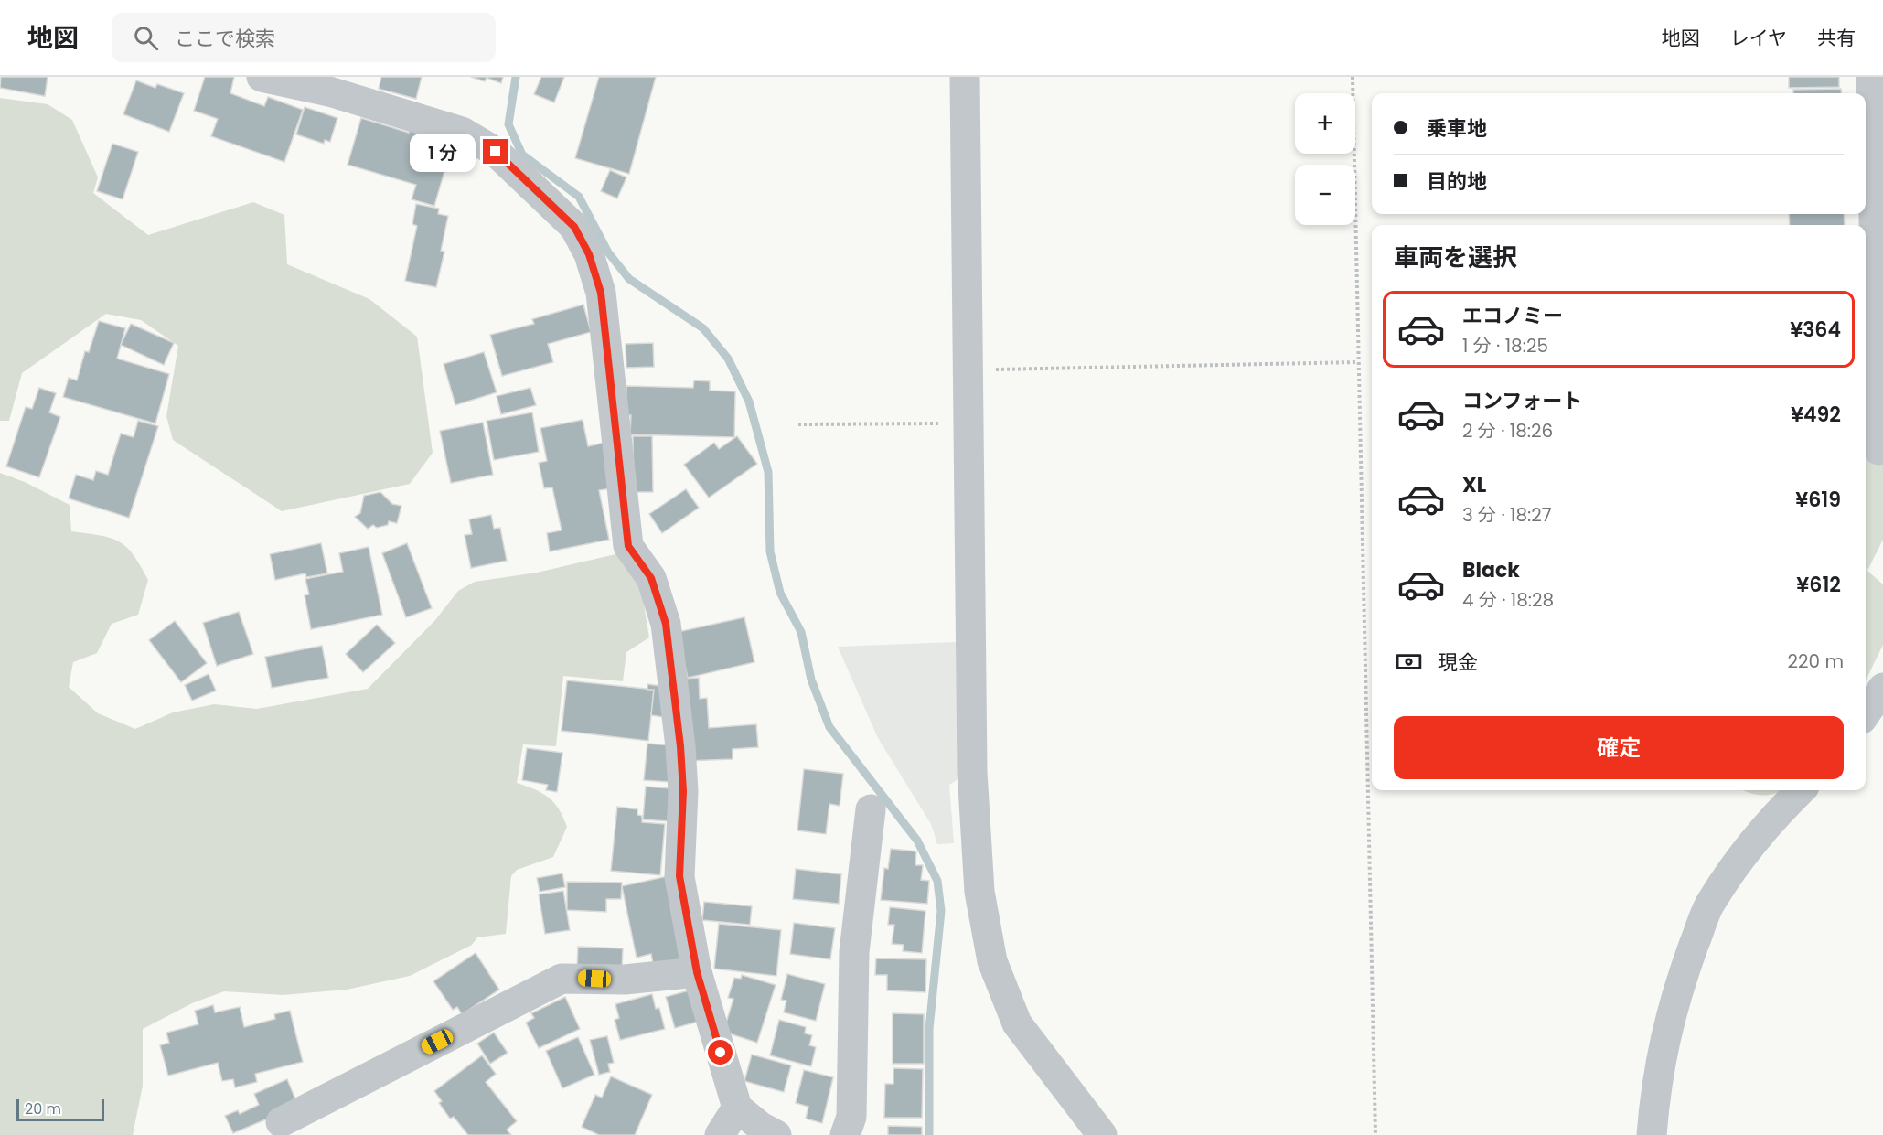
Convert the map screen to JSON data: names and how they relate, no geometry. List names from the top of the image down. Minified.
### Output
{"scale_bar":"20 m","page":{"header":"地図","search":"ここで検索","nav":["地図","レイヤ","共有"],"map_buttons":["+","−"],"banner":["乗車地","目的地"],"bubble":"1 分","heading":"車両を選択","list":[{"name":"エコノミー","note":"1 分 · 18:25","value":"¥364"},{"name":"コンフォート","note":"2 分 · 18:26","value":"¥492"},{"name":"XL","note":"3 分 · 18:27","value":"¥619"},{"name":"Black","note":"4 分 · 18:28","value":"¥612"}],"pay":["現金","220 m"],"buttons":"確定","scale":"20 m"}}
